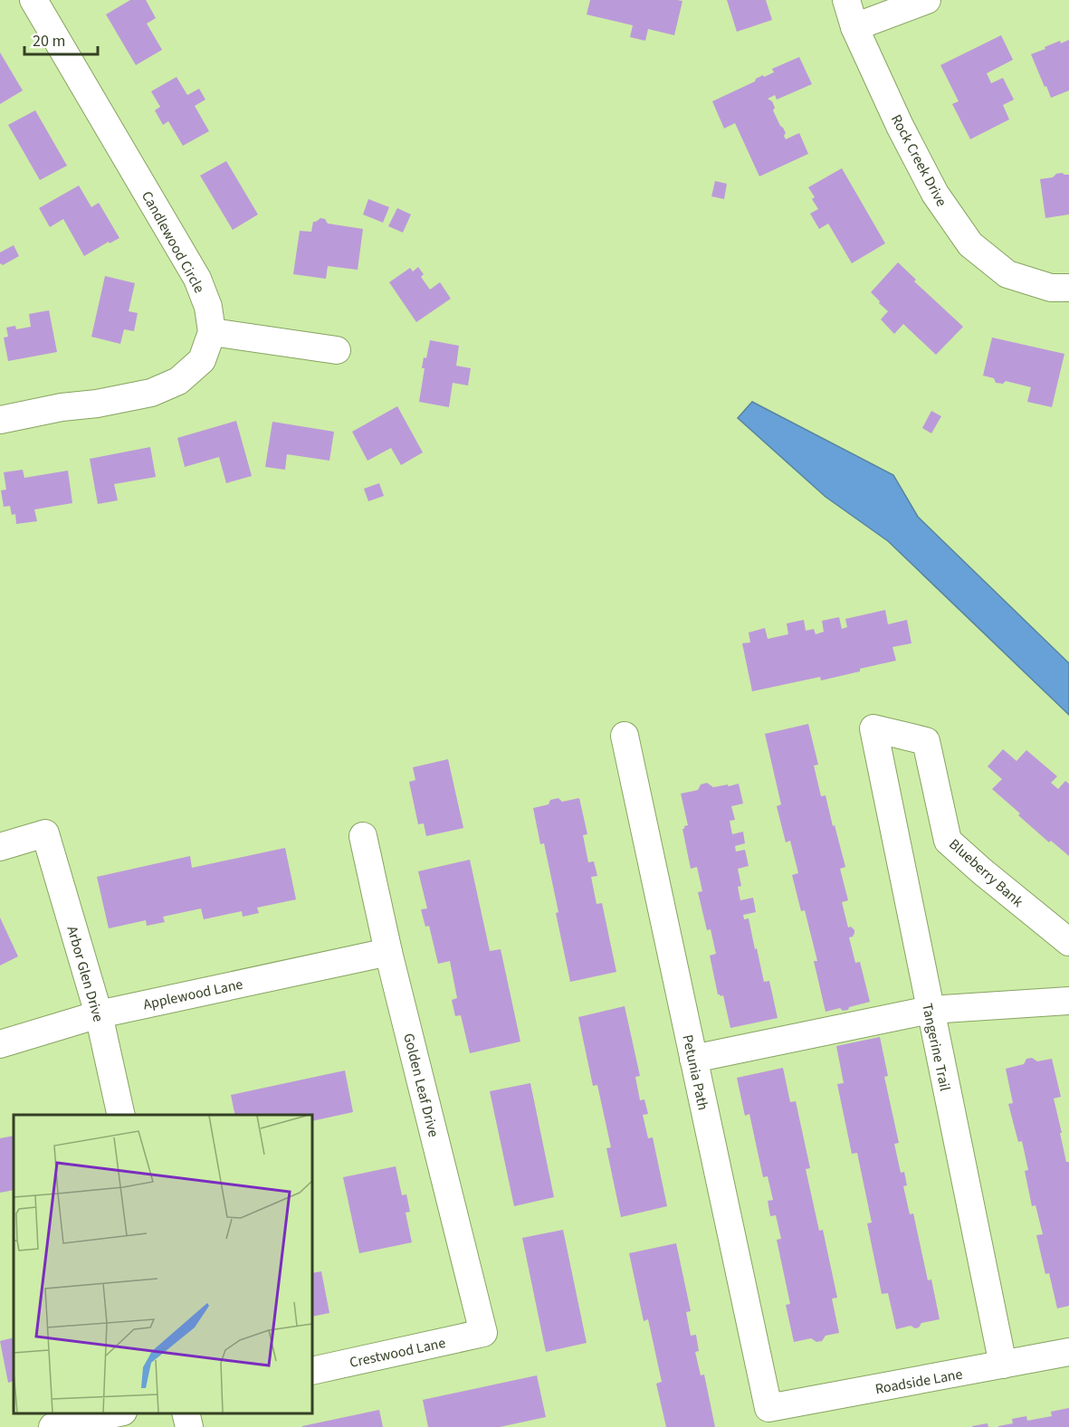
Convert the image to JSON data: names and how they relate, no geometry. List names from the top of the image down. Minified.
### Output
{"streets":{"street":["Rock Creek Drive","Candlewood Circle","Blueberry Bank","Arbor Glen Drive","Applewood Lane","Tangerine Trail","Petunia Path","Golden Leaf Drive","Crestwood Lane","Roadside Lane"]},"crossings":[["Blueberry Bank","Tangerine Trail"],["Arbor Glen Drive","Applewood Lane"],["Applewood Lane","Golden Leaf Drive"],["Tangerine Trail","Roadside Lane"],["Petunia Path","Roadside Lane"],["Golden Leaf Drive","Crestwood Lane"]],"scale_bar":"20 m"}
